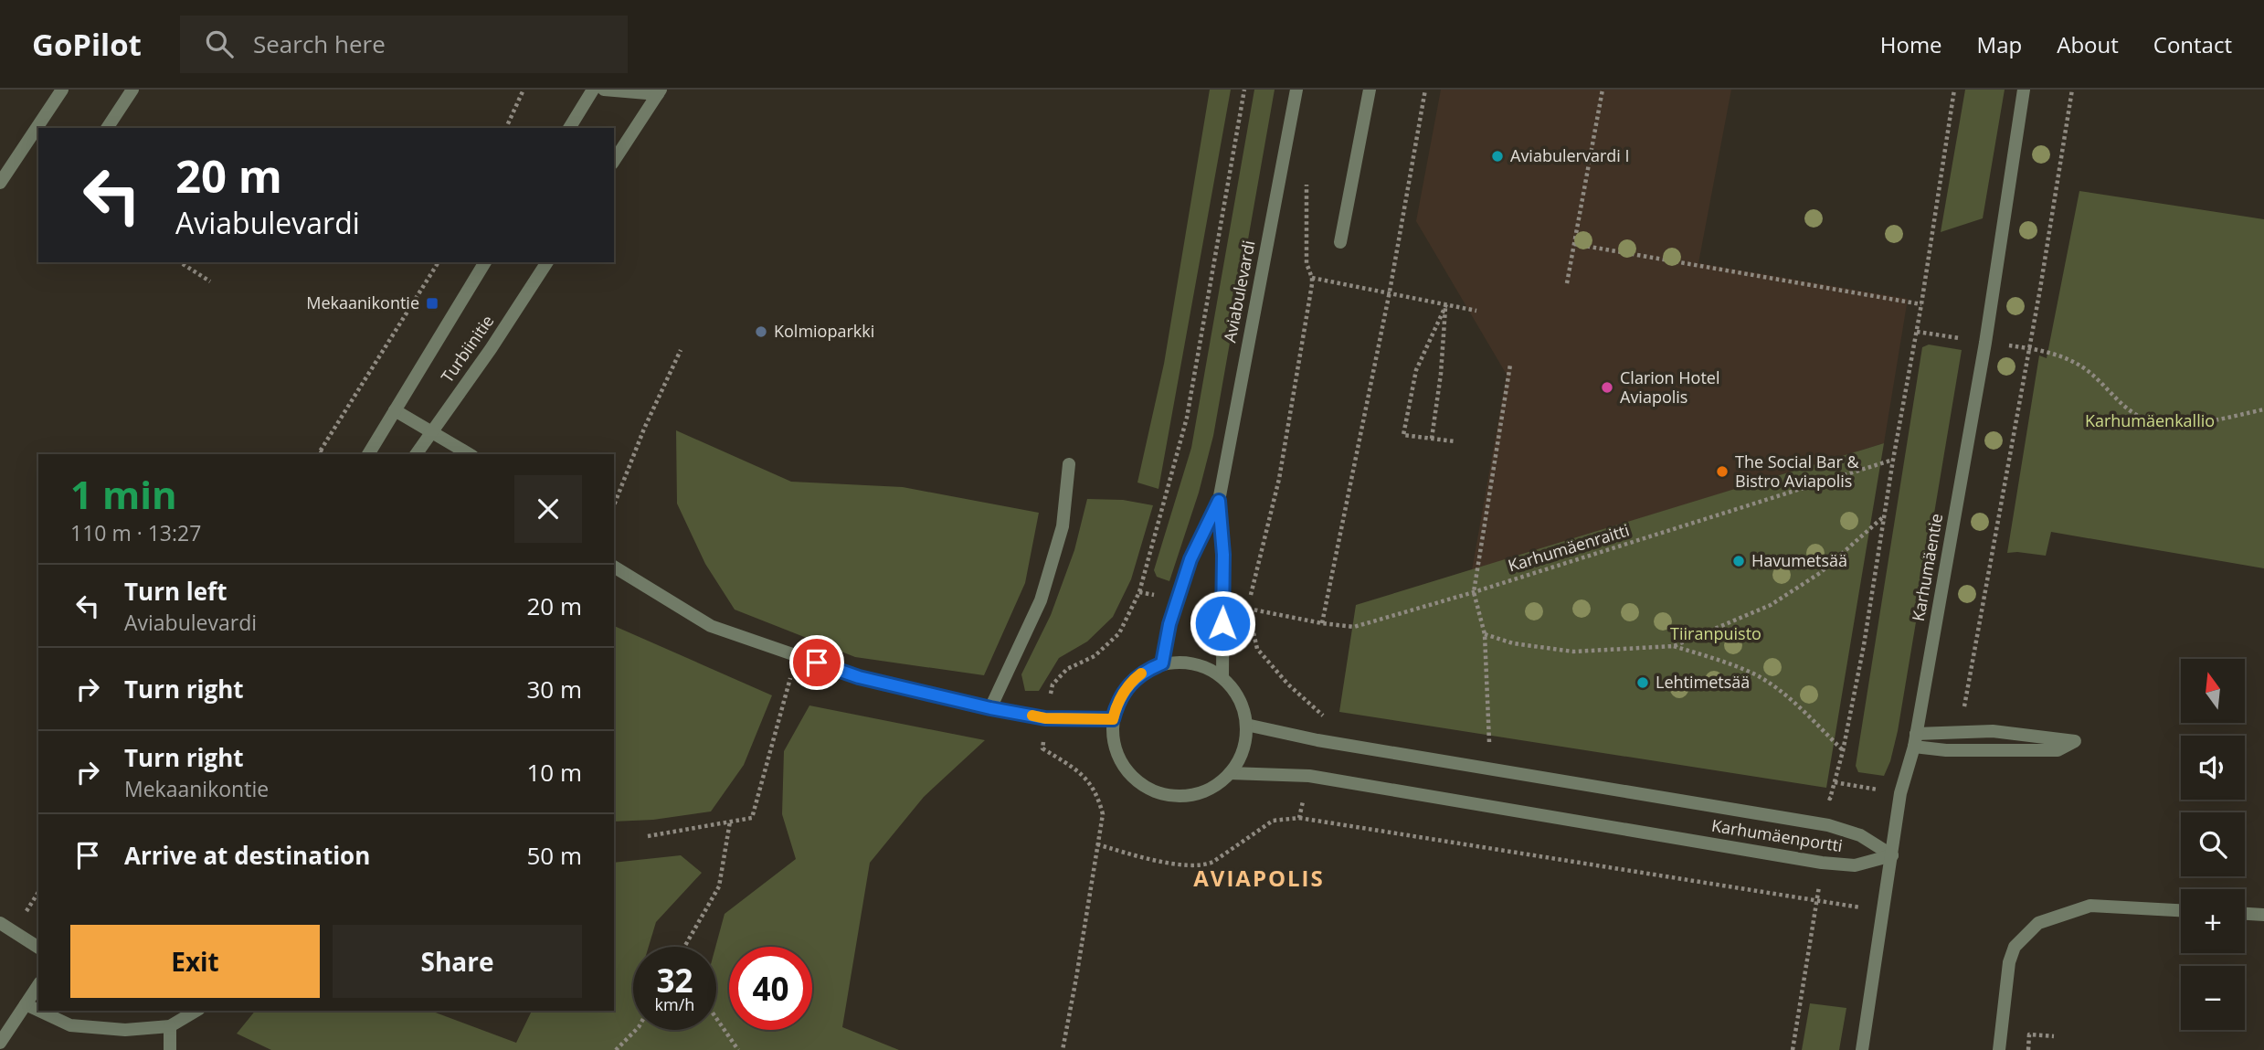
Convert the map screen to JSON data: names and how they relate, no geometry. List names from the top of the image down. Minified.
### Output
{"streets":{"street":["Aviabulevardi","Turbiinitie","Karhumäentie","Karhumäenportti"],"path":["Karhumäenraitti"]},"crossings":[["Aviabulevardi","Karhumäenportti"],["Karhumäentie","Karhumäenportti"]],"districts":["AVIAPOLIS"],"parks":["Karhumäenkallio","Tiiranpuisto"],"places":{"other":["Aviabulervardi I","Kolmioparkki","Clarion Hotel Aviapolis","The Social Bar & Bistro Aviapolis","Havumetsää","Lehtimetsää"],"transit":["Mekaanikontie"]},"north":"top","page":{"header":"GoPilot","search":"Search here","nav":["Home","Map","About","Contact"],"turn":["20 m","Aviabulevardi"],"heading":["1 min","110 m · 13:27"],"list":[{"name":"Turn left","note":"Aviabulevardi","value":"20 m"},{"name":"Turn right","value":"30 m"},{"name":"Turn right","note":"Mekaanikontie","value":"10 m"},{"name":"Arrive at destination","value":"50 m"}],"map_buttons":["+","−"],"buttons":["Exit","Share"],"speed":"32 km/h","limit":"40"}}
